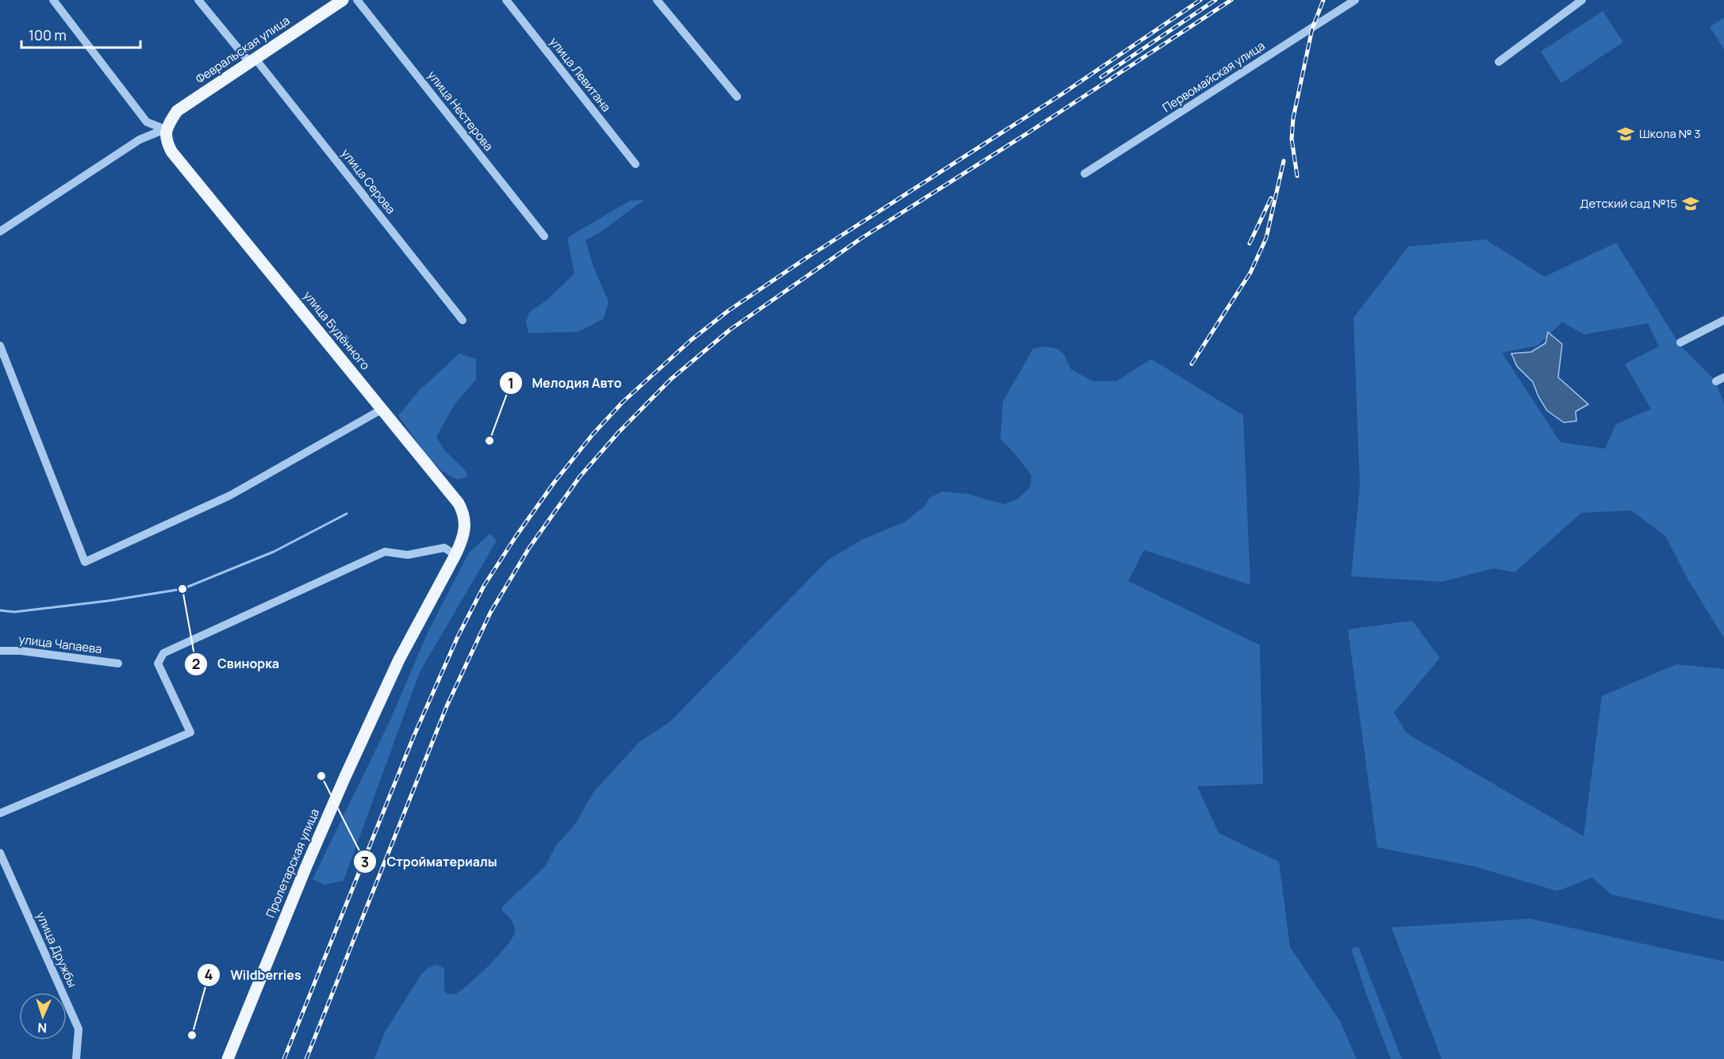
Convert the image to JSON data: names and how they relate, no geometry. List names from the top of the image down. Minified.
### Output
{"streets":{"main road":["Февральская улица","улица Будённого","Пролетарская улица"],"street":["улица Левитана","Первомайская улица","улица Нестерова","улица Серова","улица Чапаева","улица Дружбы"]},"crossings":[["Февральская улица","улица Серова"],["Февральская улица","улица Будённого"],["улица Будённого","Пролетарская улица"]],"places":{"school or university":["Школа № 3","Детский сад №15"],"other":["Мелодия Авто","Свинорка","Стройматериалы","Wildberries"]},"scale_bar":"100 m","north":"bottom"}
